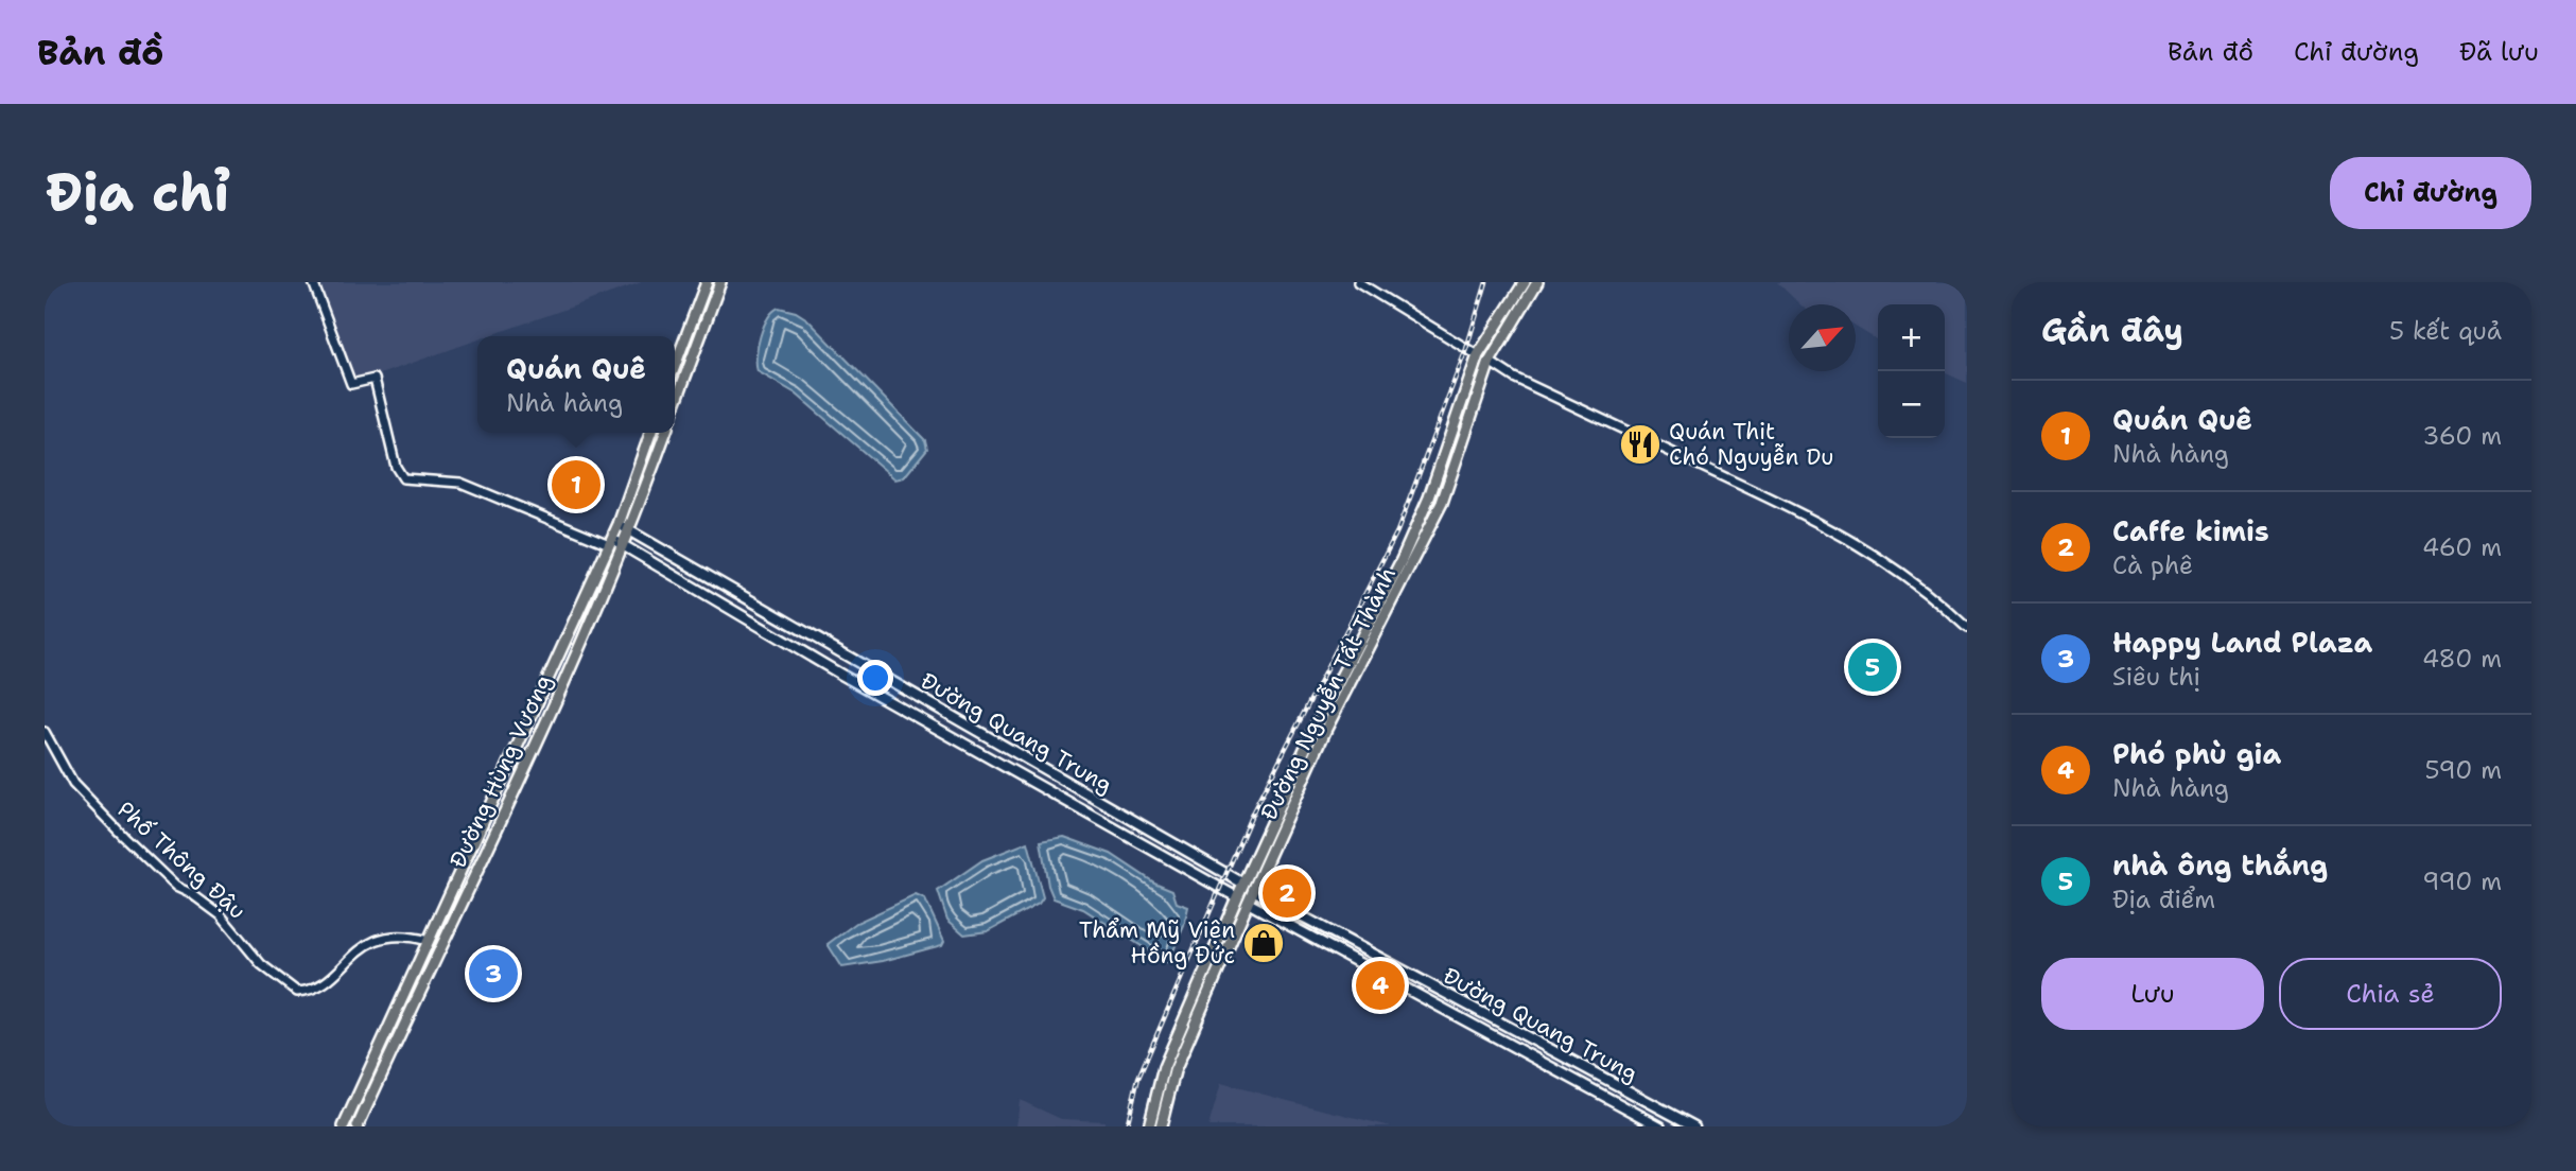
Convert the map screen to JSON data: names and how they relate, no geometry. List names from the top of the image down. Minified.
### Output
{"streets":{"main road":["Đường Nguyễn Tất Thành","Đường Quang Trung","Đường Hùng Vương"],"street":["Phố Thông Đậu"]},"crossings":[["Đường Nguyễn Tất Thành","Đường Quang Trung"],["Đường Quang Trung","Đường Hùng Vương"],["Đường Hùng Vương","Phố Thông Đậu"]],"places":{"restaurant":["Quán Thịt Chó Nguyễn Du"],"shop":["Thẩm Mỹ Viện Hồng Đức"]},"north":"top right","page":{"header":"Bản đồ","nav":["Bản đồ","Chỉ đường","Đã lưu"],"buttons":["Chỉ đường",["Lưu","Chia sẻ"]],"title":"Địa chỉ","heading":["Gần đây","5 kết quả"],"map_buttons":["+","−"],"popup":["Quán Quê","Nhà hàng"],"list":[{"mark":"1","name":"Quán Quê","note":"Nhà hàng","value":"360 m"},{"mark":"2","name":"Caffe kimis","note":"Cà phê","value":"460 m"},{"mark":"3","name":"Happy Land Plaza","note":"Siêu thị","value":"480 m"},{"mark":"4","name":"Phó phù gia","note":"Nhà hàng","value":"590 m"},{"mark":"5","name":"nhà ông thắng","note":"Địa điểm","value":"990 m"}],"pins":["1","5","2","3","4"]}}
